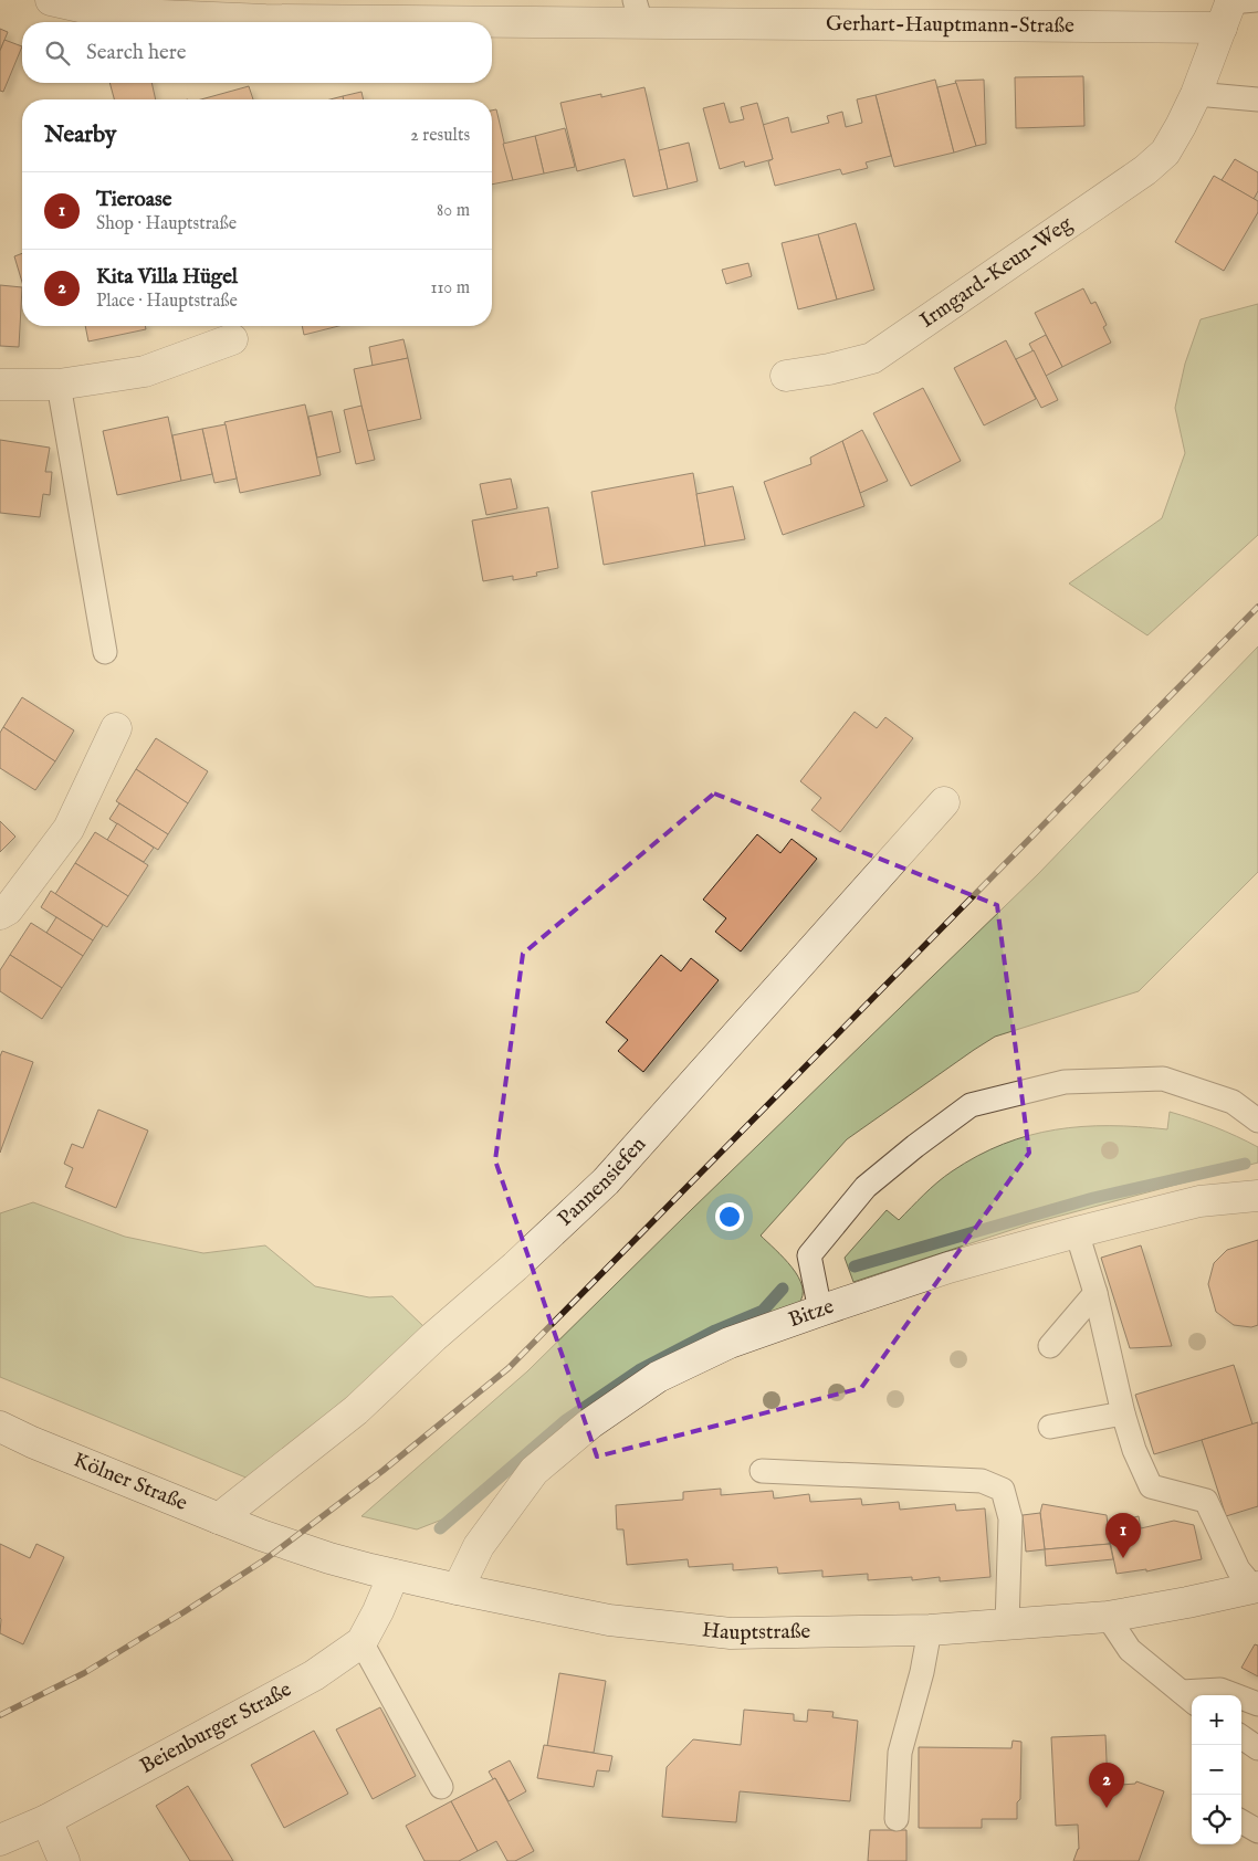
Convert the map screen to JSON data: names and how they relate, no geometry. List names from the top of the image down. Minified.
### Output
{"streets":{"street":["Gerhart-Hauptmann-Straße","Irmgard-Keun-Weg","Pannensiefen","Bitze","Kölner Straße","Hauptstraße","Beienburger Straße"]},"crossings":[["Gerhart-Hauptmann-Straße","Irmgard-Keun-Weg"],["Pannensiefen","Kölner Straße"],["Bitze","Hauptstraße"],["Kölner Straße","Hauptstraße"],["Hauptstraße","Beienburger Straße"]],"page":{"search":"Search here","heading":["Nearby","2 results"],"list":[{"mark":"1","name":"Tieroase","note":"Shop · Hauptstraße","value":"80 m"},{"mark":"2","name":"Kita Villa Hügel","note":"Place · Hauptstraße","value":"110 m"}],"pins":["1","2"],"map_buttons":["+","−"]}}
